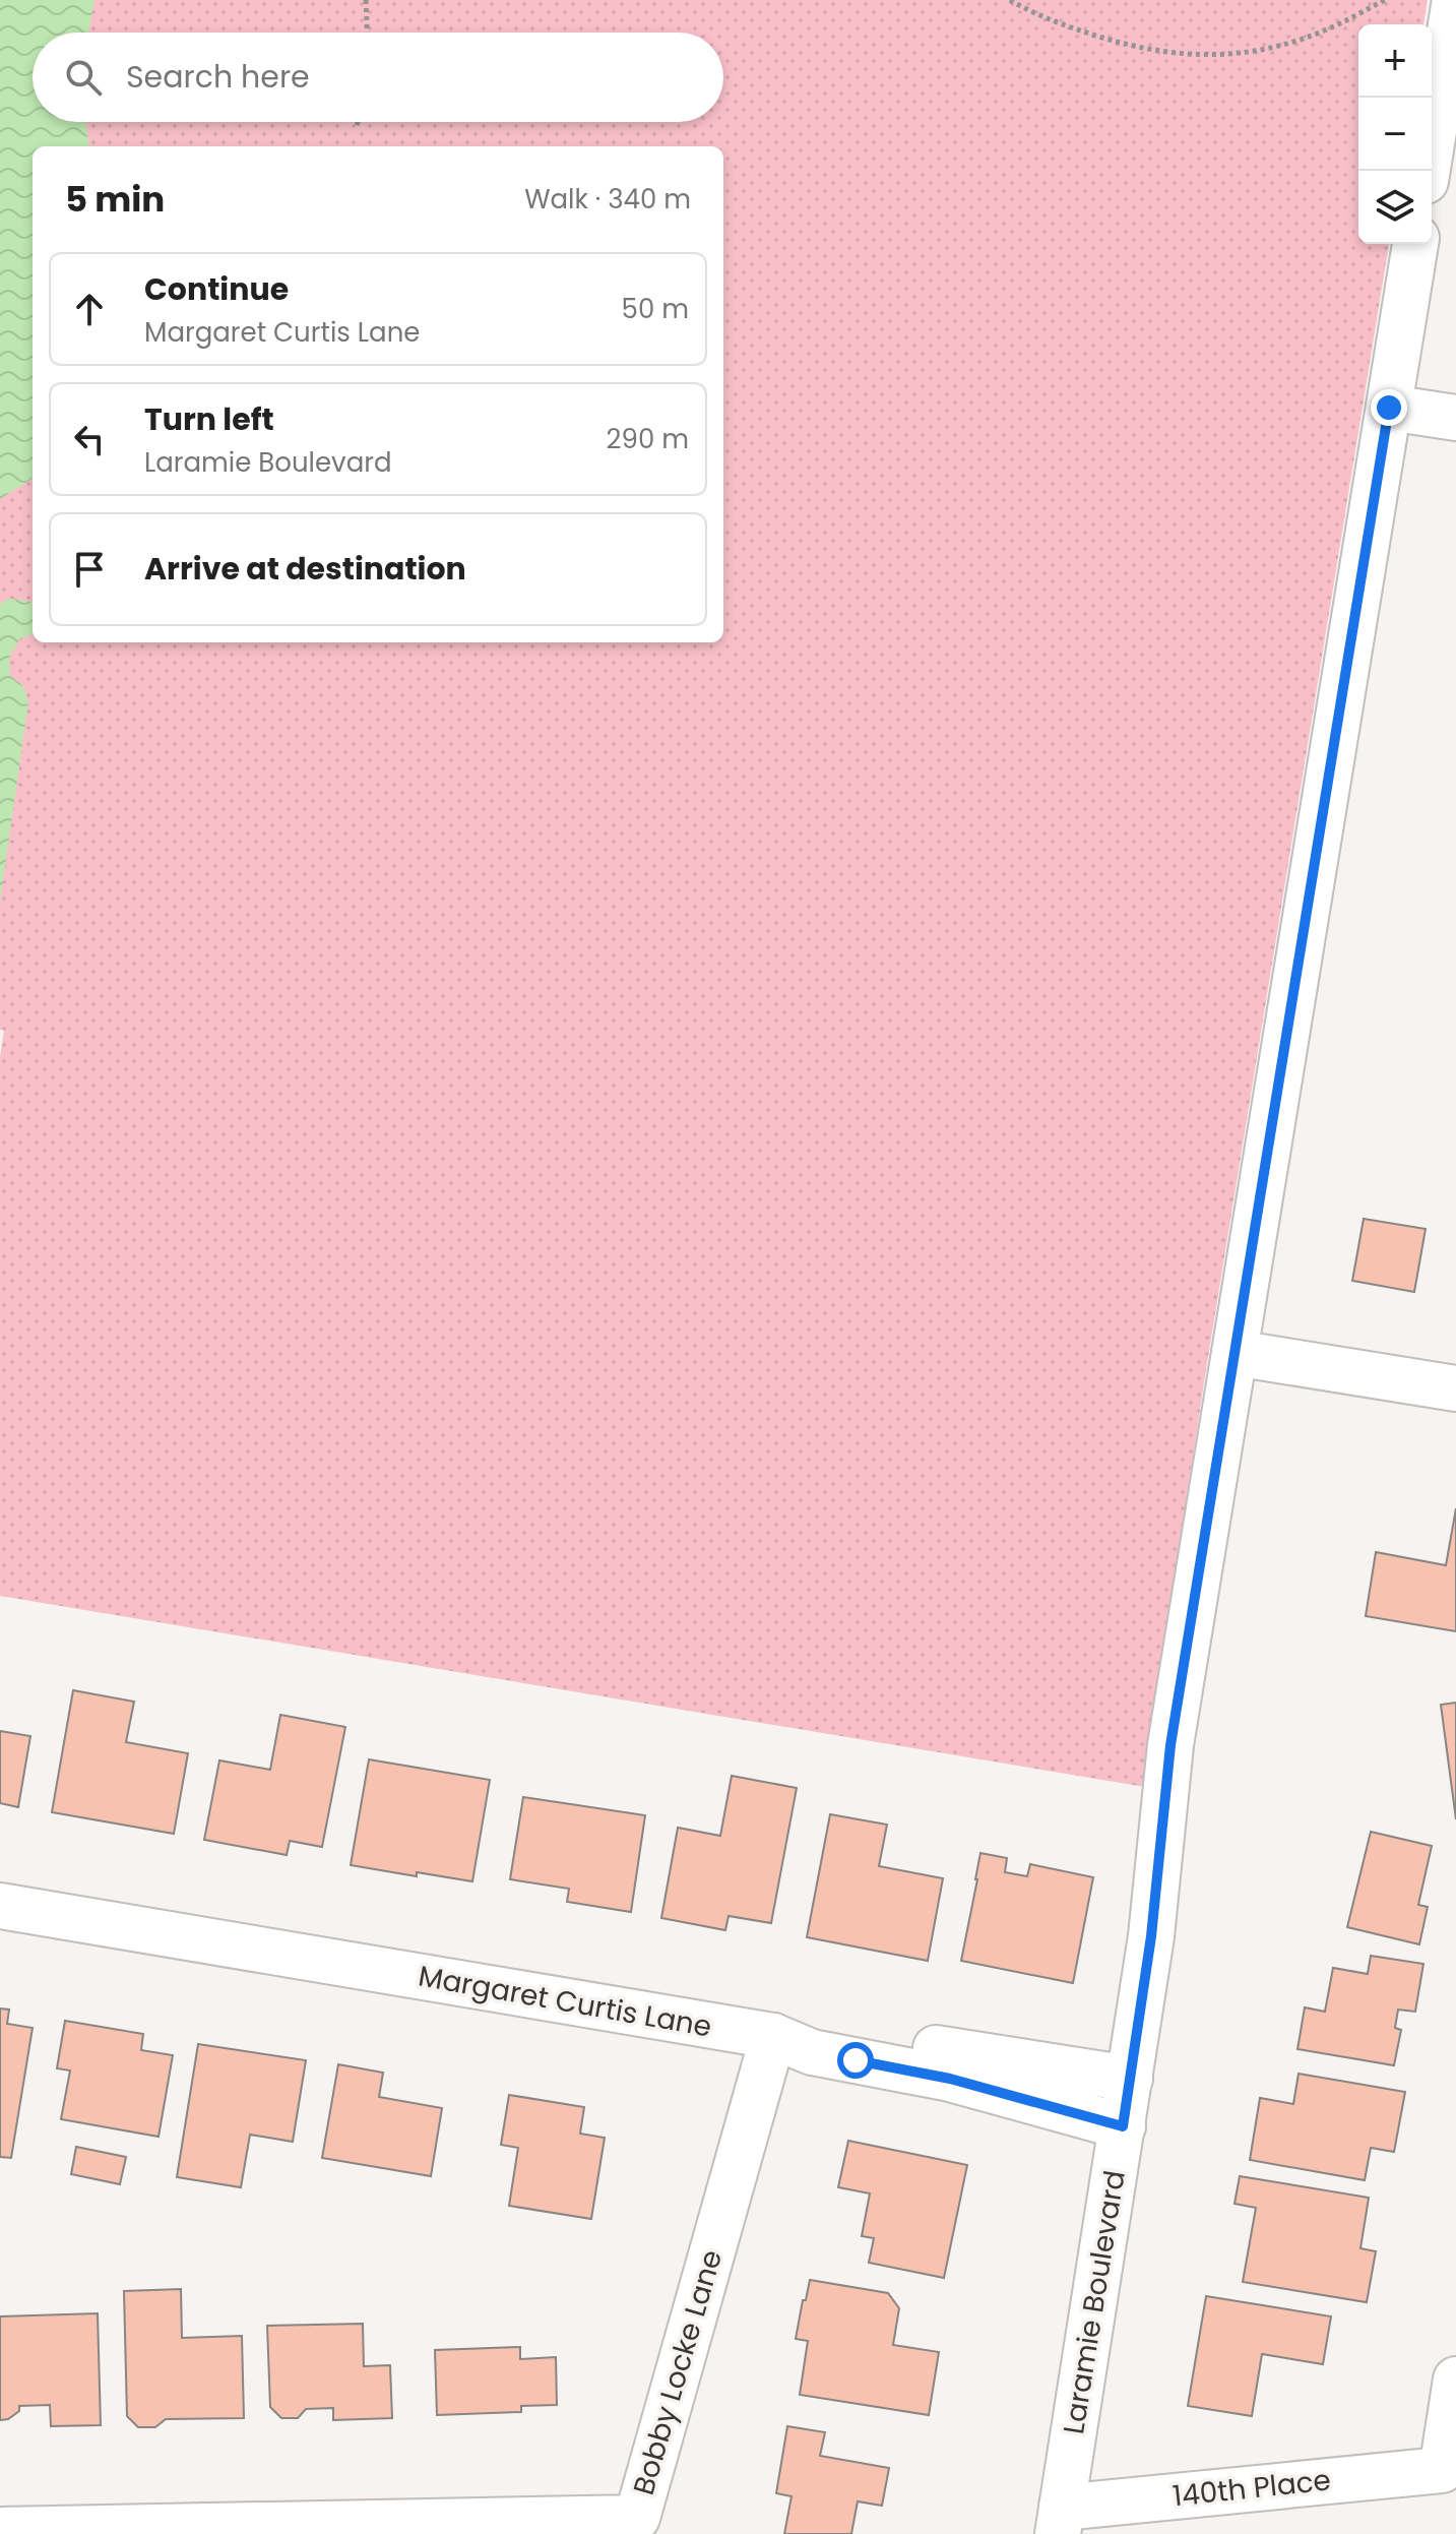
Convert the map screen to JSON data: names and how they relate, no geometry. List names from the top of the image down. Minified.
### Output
{"streets":{"street":["Margaret Curtis Lane","Laramie Boulevard","Bobby Locke Lane","140th Place"]},"crossings":[["Margaret Curtis Lane","Laramie Boulevard"],["Margaret Curtis Lane","Bobby Locke Lane"],["Laramie Boulevard","140th Place"]],"page":{"map_buttons":["+","−"],"search":"Search here","heading":["5 min","Walk · 340 m"],"list":[["Continue","Margaret Curtis Lane","50 m"],["Turn left","Laramie Boulevard","290 m"],"Arrive at destination"]}}
